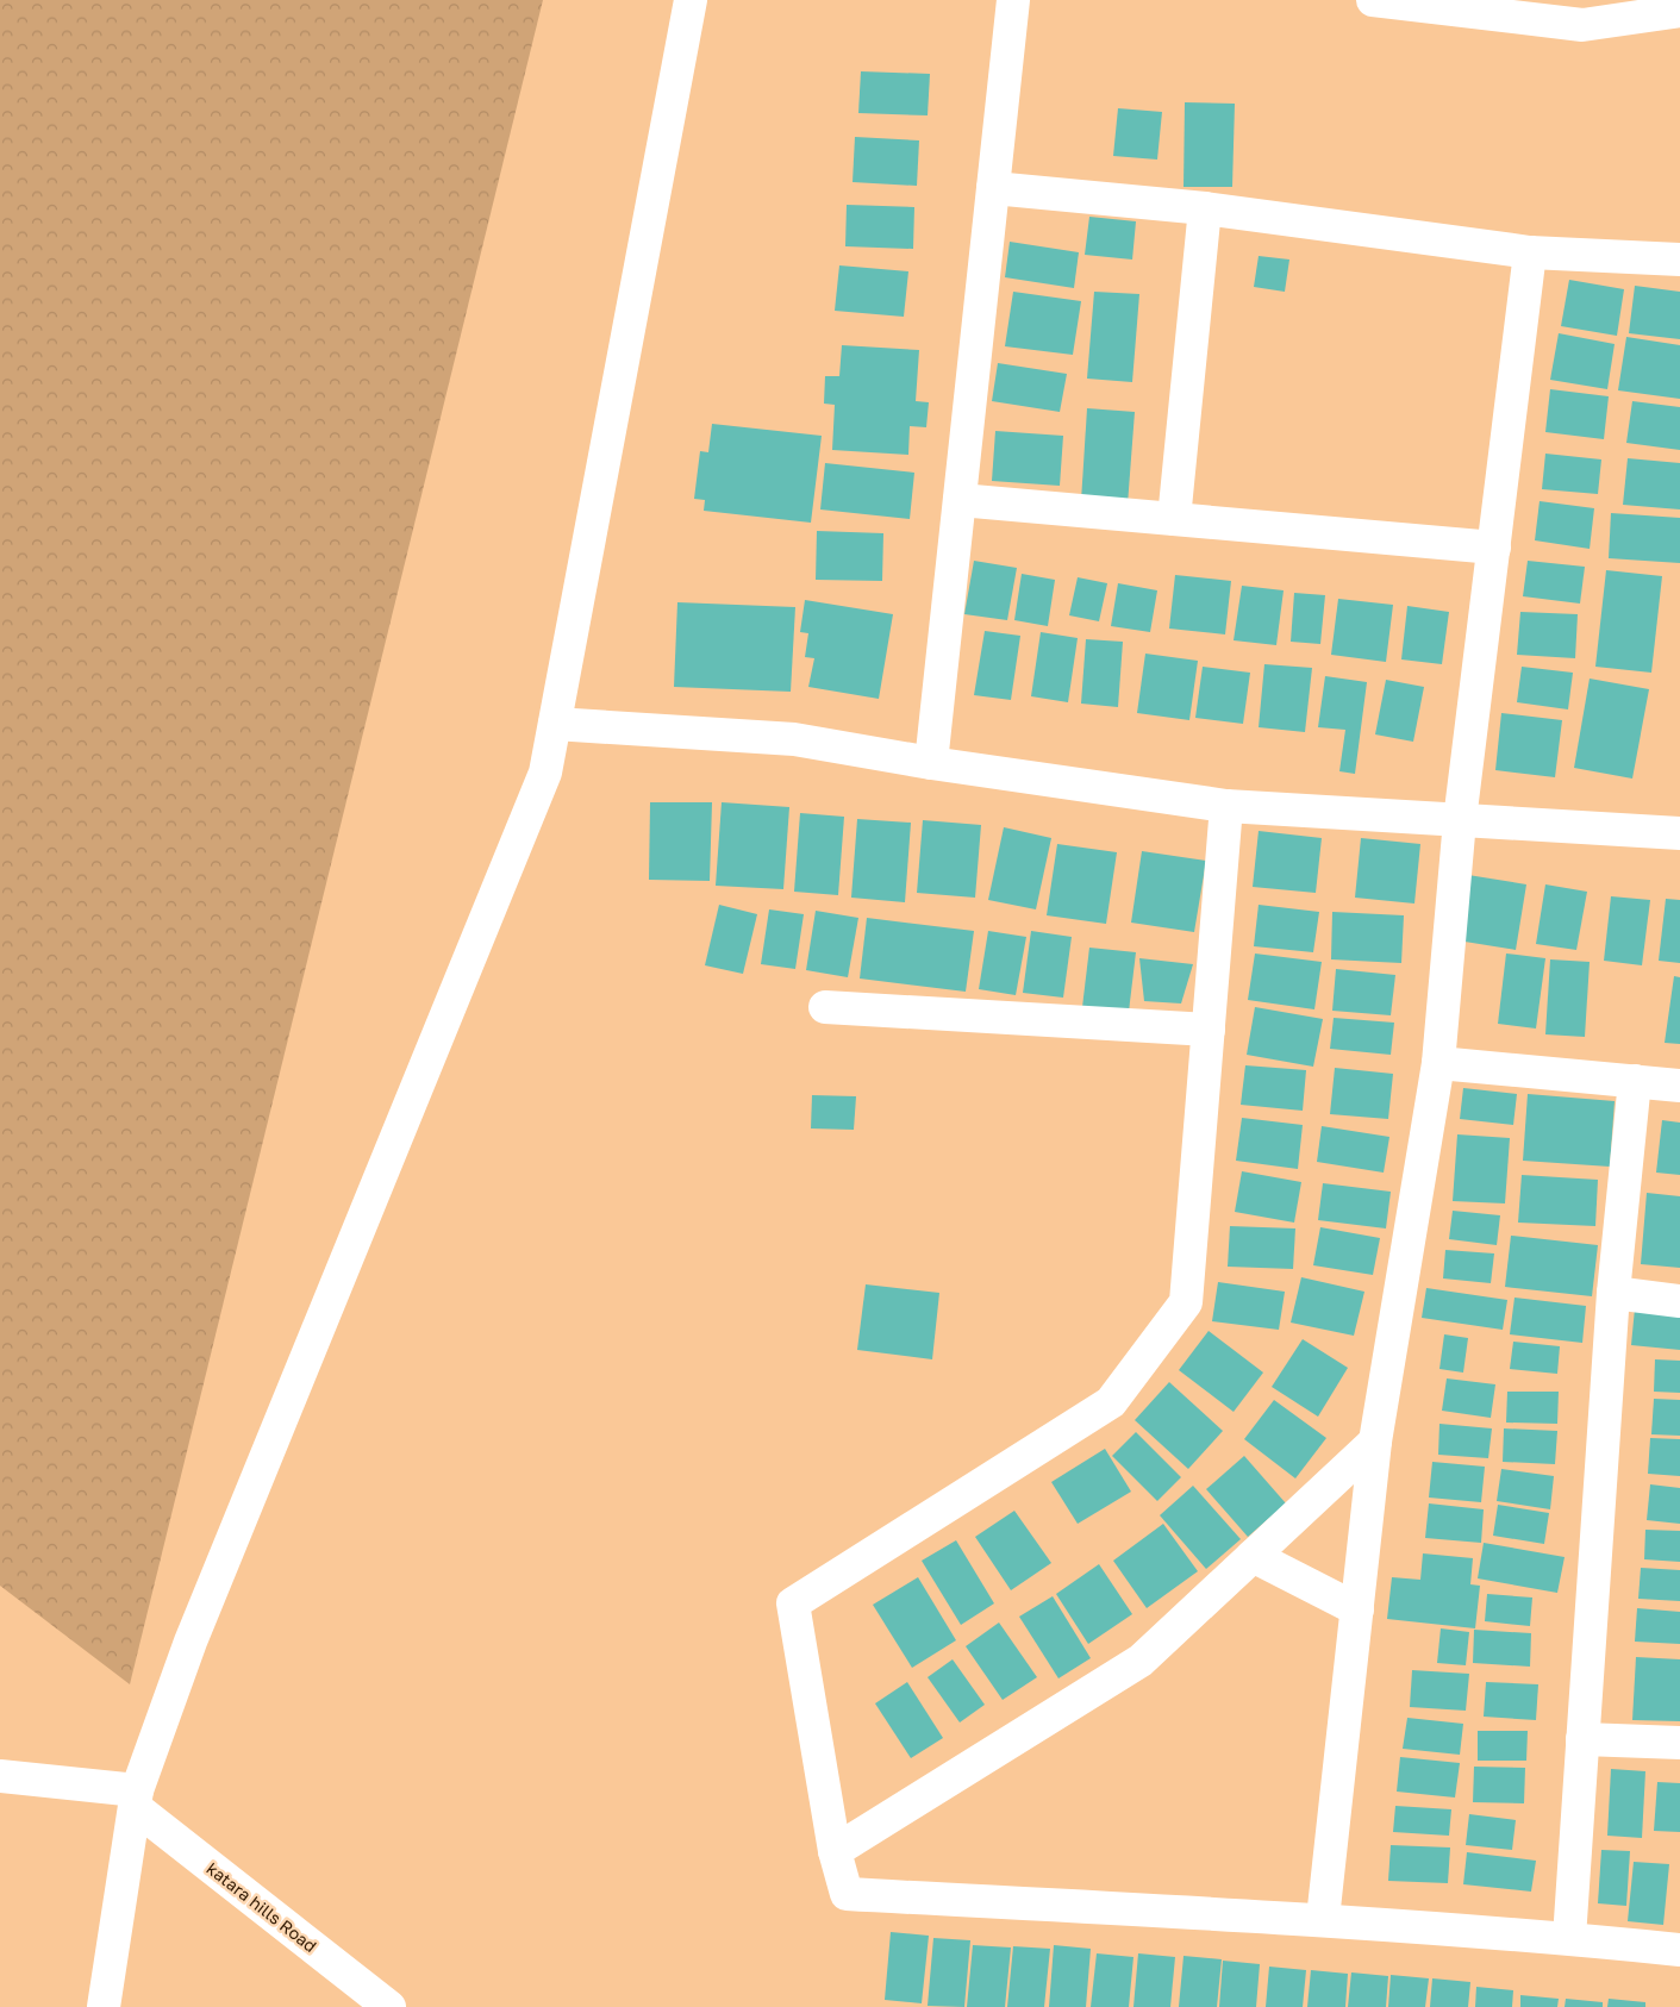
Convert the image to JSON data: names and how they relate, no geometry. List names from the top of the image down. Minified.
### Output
{"streets":{"street":["katara hills Road"]}}
